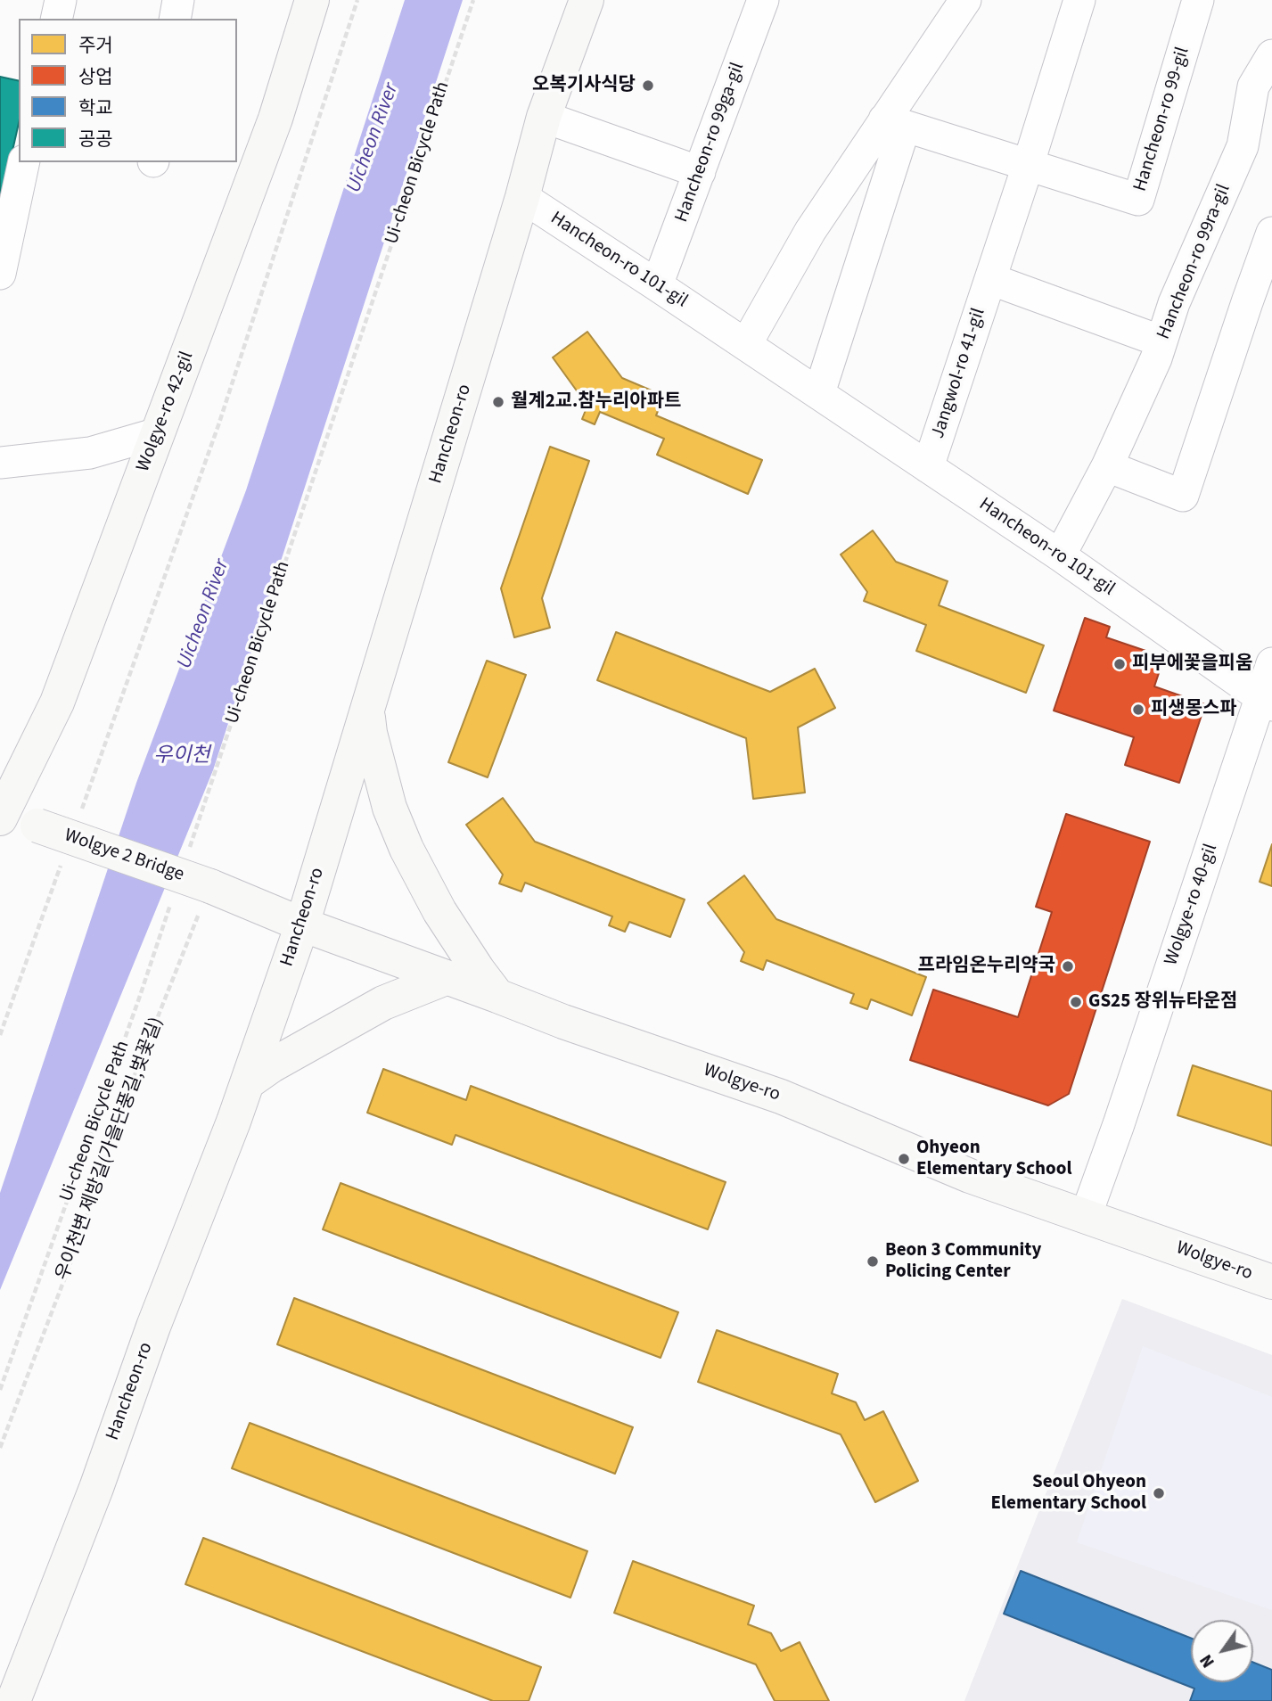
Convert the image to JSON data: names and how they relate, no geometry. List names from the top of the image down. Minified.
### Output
{"streets":{"main road":["Wolgye-ro 42-gil","Hancheon-ro","Wolgye 2 Bridge","Wolgye-ro"],"street":["Hancheon-ro 99-gil","Hancheon-ro 99ga-gil","Hancheon-ro 101-gil","Hancheon-ro 99ra-gil","Jangwol-ro 41-gil","Wolgye-ro 40-gil"],"path":["Ui-cheon Bicycle Path","우이천변 제방길(가을단풍길,벚꽃길)"]},"crossings":[["Hancheon-ro 99-gil","Jangwol-ro 41-gil"],["Hancheon-ro 99ga-gil","Hancheon-ro 101-gil"],["Hancheon-ro 101-gil","Hancheon-ro 99ra-gil"],["Hancheon-ro 101-gil","Jangwol-ro 41-gil"],["Hancheon-ro 101-gil","Hancheon-ro"],["Hancheon-ro 101-gil","Wolgye-ro 40-gil"],["Wolgye-ro 42-gil","Wolgye 2 Bridge"],["Hancheon-ro","Wolgye-ro"],["Wolgye 2 Bridge","Wolgye-ro"],["Wolgye 2 Bridge","우이천변 제방길(가을단풍길,벚꽃길)"],["Wolgye-ro 40-gil","Wolgye-ro"],["Wolgye-ro","우이천변 제방길(가을단풍길,벚꽃길)"]],"water":["Uicheon River","우이천"],"places":["오복기사식당","월계2교.참누리아파트","피부에꽃을피움","피생몽스파","프라임온누리약국","GS25 장위뉴타운점","Ohyeon Elementary School","Beon 3 Community Policing Center","Seoul Ohyeon Elementary School"],"legend":["주거","상업","학교","공공"],"north":"bottom left"}
